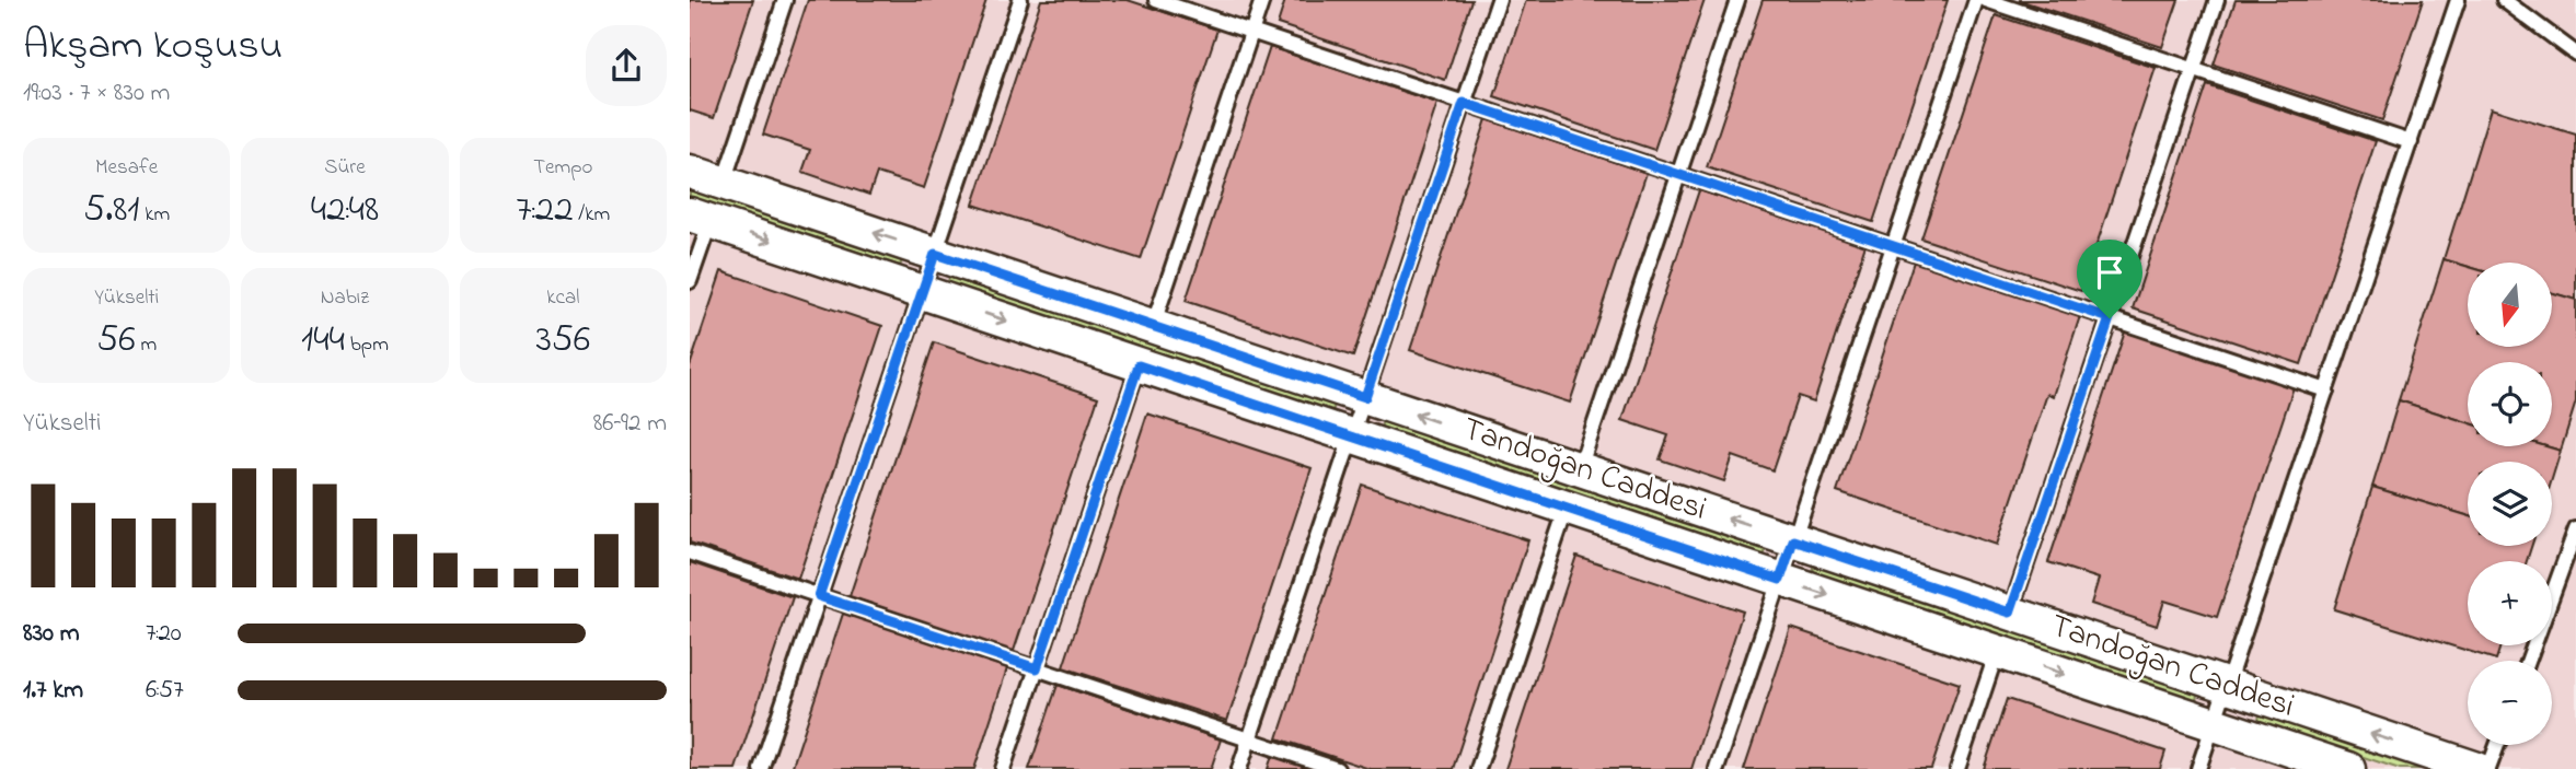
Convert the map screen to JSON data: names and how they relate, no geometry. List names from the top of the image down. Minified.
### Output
{"streets":{"street":["Tandoğan Caddesi"]},"north":"bottom","page":{"heading":["Akşam koşusu","19:03 · 7 × 830 m"],"stats":[["Mesafe","5.81 km"],["Süre","42:48"],["Tempo","7:22 /km"],["Yükselti","56 m"],["Nabız","144 bpm"],["kcal","356"]],"map_buttons":["+","−"],"chart":["Yükselti","86–92 m"],"list":[{"name":"830 m","note":"7:20"},{"name":"1.7 km","note":"6:57"}]}}
